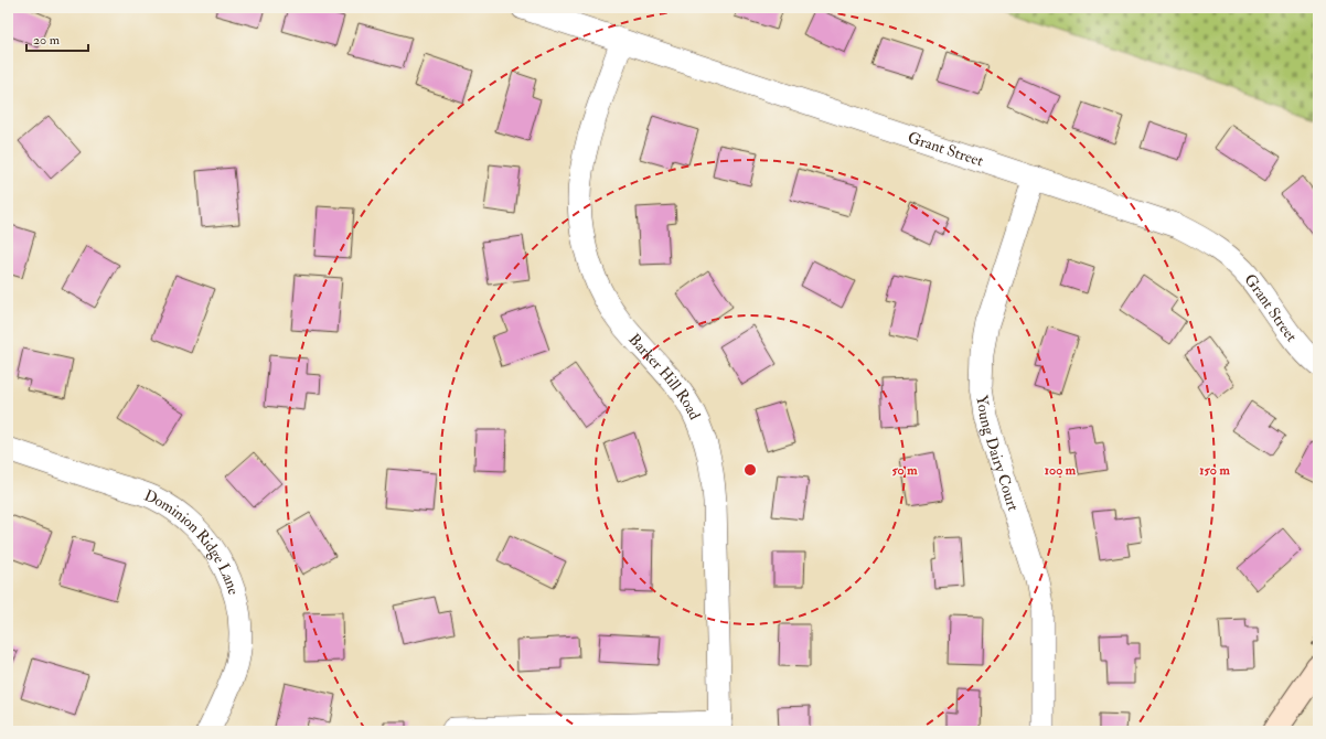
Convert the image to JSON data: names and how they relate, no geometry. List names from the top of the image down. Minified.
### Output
{"streets":{"street":["Grant Street","Barker Hill Road","Young Dairy Court","Dominion Ridge Lane"]},"crossings":[["Grant Street","Barker Hill Road"],["Grant Street","Young Dairy Court"]],"scale_bar":"20 m","rings":["50 m","100 m","150 m"]}
